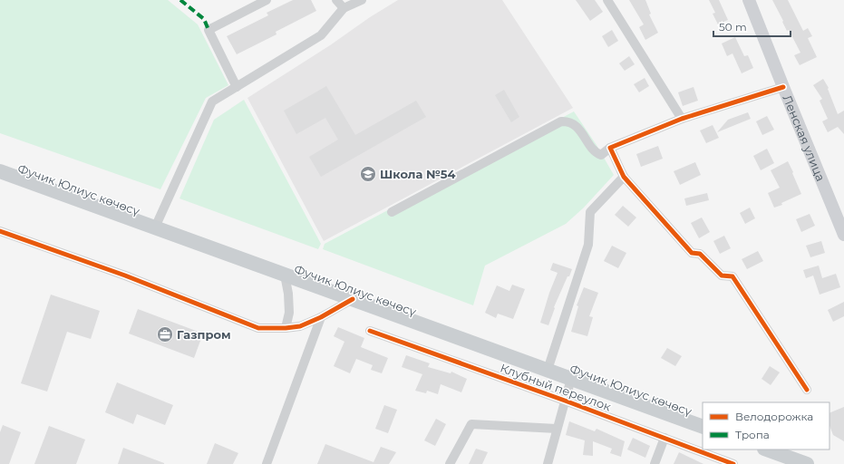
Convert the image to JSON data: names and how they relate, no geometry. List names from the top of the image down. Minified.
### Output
{"streets":{"main road":["Ленская улица","Фучик Юлиус көчөсү"],"street":["Клубный переулок"]},"crossings":[["Фучик Юлиус көчөсү","Клубный переулок"]],"places":{"school or university":["Школа №54"],"office":["Газпром"]},"legend":["Велодорожка","Тропа"],"scale_bar":"50 m"}
